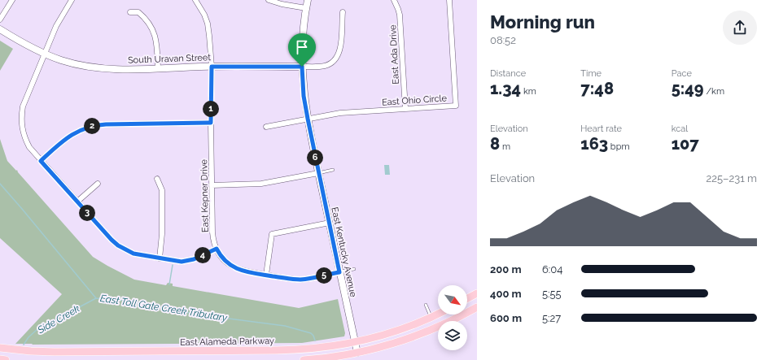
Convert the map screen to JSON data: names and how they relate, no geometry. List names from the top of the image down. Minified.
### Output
{"streets":{"main road":["East Alameda Parkway"],"street":["East Ada Drive","South Uravan Street","East Ohio Circle","East Kepner Drive","East Kentucky Avenue"]},"crossings":[["East Ada Drive","East Ohio Circle"],["South Uravan Street","East Kepner Drive"],["South Uravan Street","East Kentucky Avenue"],["East Ohio Circle","East Kentucky Avenue"],["East Kepner Drive","East Kentucky Avenue"],["East Kentucky Avenue","East Alameda Parkway"]],"water":["East Toll Gate Creek Tributary","Side Creek"],"north":"bottom right","page":{"heading":["Morning run","08:52"],"stats":[["Distance","1.34 km"],["Time","7:48"],["Pace","5:49 /km"],["Elevation","8 m"],["Heart rate","163 bpm"],["kcal","107"]],"pins":["1","2","6","3","4","5"],"chart":["Elevation","225–231 m"],"list":[{"name":"200 m","note":"6:04"},{"name":"400 m","note":"5:55"},{"name":"600 m","note":"5:27"}]}}
